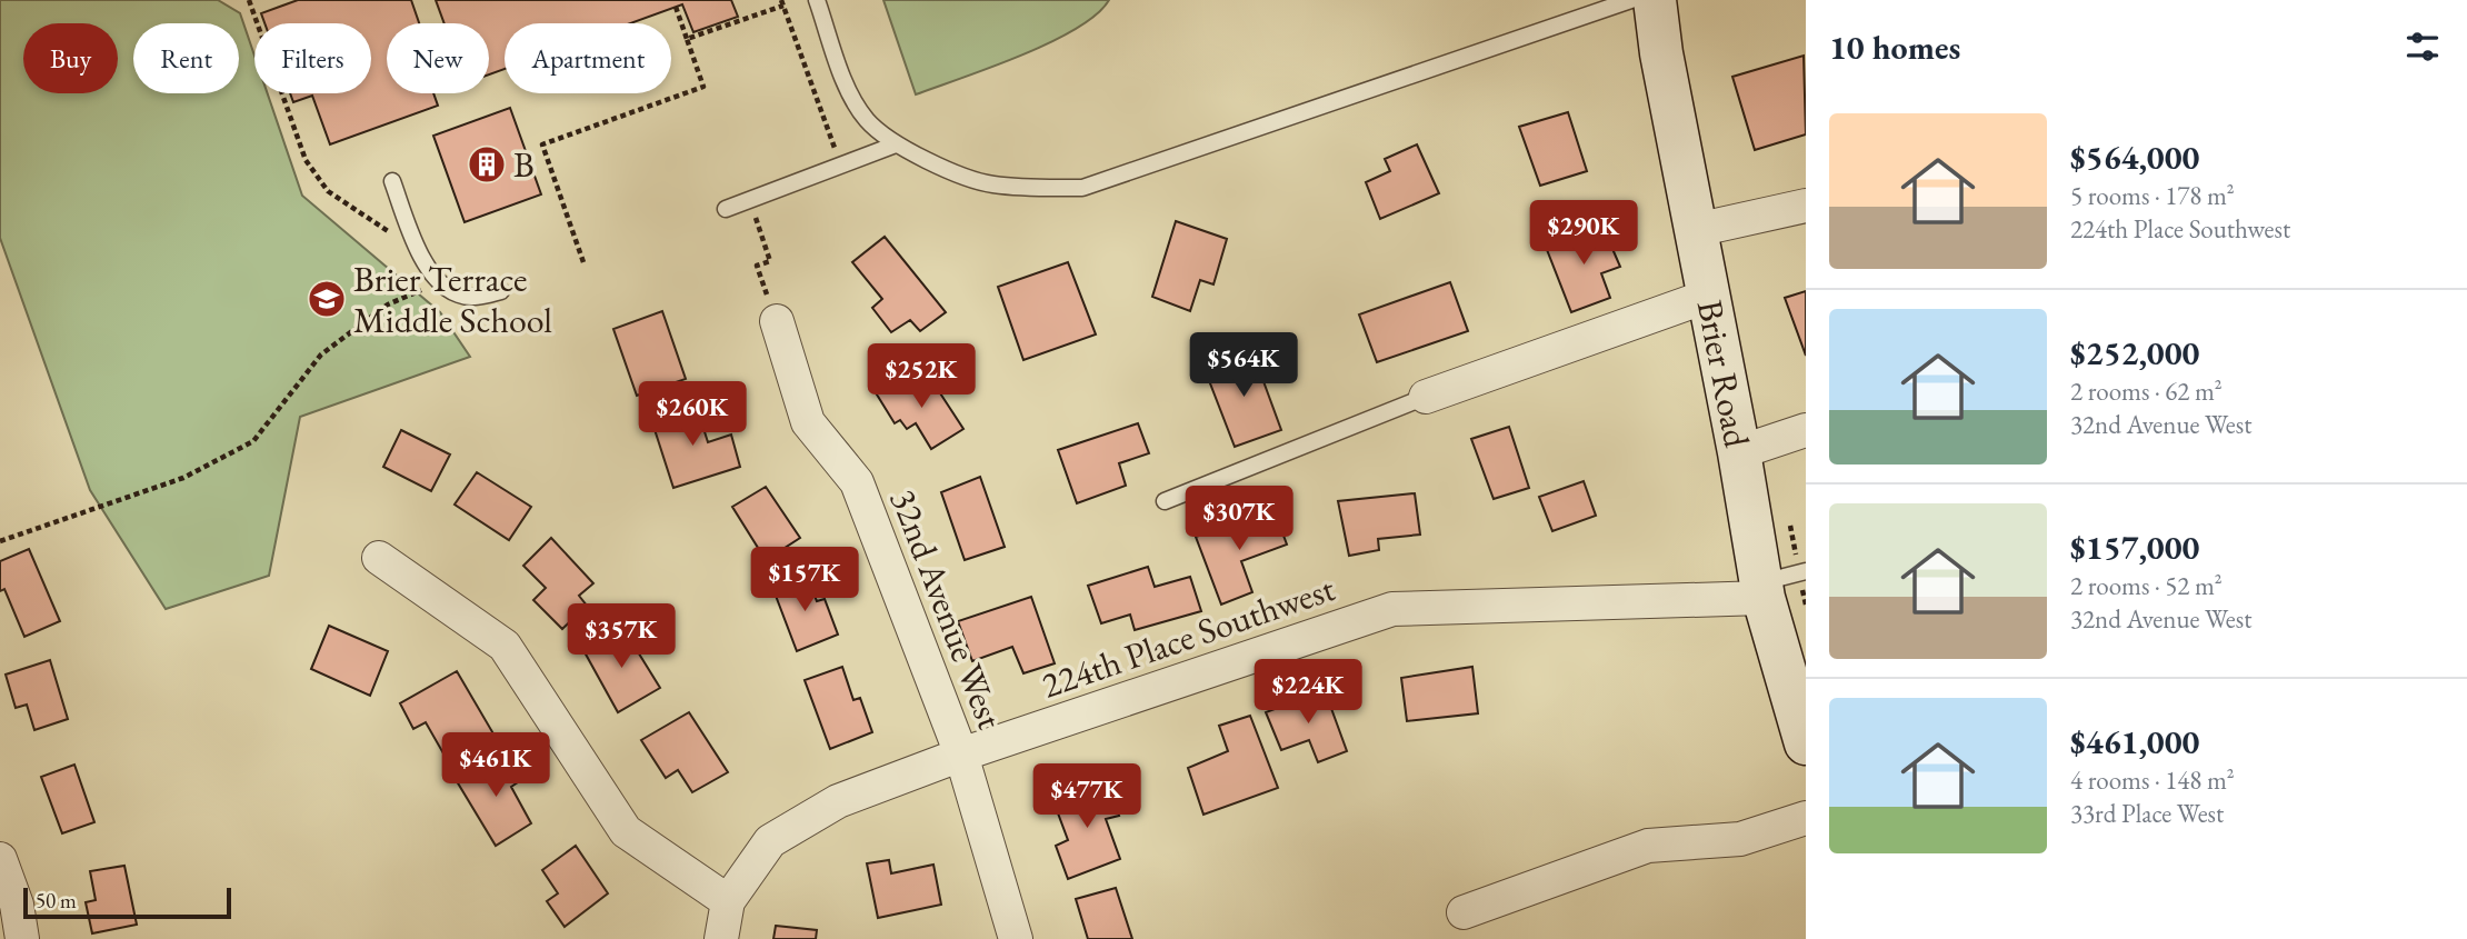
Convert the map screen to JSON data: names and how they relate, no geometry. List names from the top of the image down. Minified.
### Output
{"streets":{"main road":["Brier Road"],"street":["32nd Avenue West","224th Place Southwest"]},"crossings":[["Brier Road","224th Place Southwest"],["32nd Avenue West","224th Place Southwest"]],"places":{"building":["B"],"school or university":["Brier Terrace Middle School"]},"scale_bar":"50 m","page":{"heading":"10 homes","chip":["Buy","Rent","Filters","New","Apartment"],"list":[{"name":"$564,000","note":"5 rooms · 178 m² · 224th Place Southwest"},{"name":"$252,000","note":"2 rooms · 62 m² · 32nd Avenue West"},{"name":"$157,000","note":"2 rooms · 52 m² · 32nd Avenue West"},{"name":"$461,000","note":"4 rooms · 148 m² · 33rd Place West"}],"price":["$290K","$564K","$252K","$260K","$307K","$157K","$357K","$224K","$461K","$477K"],"scale":"50 m"}}
